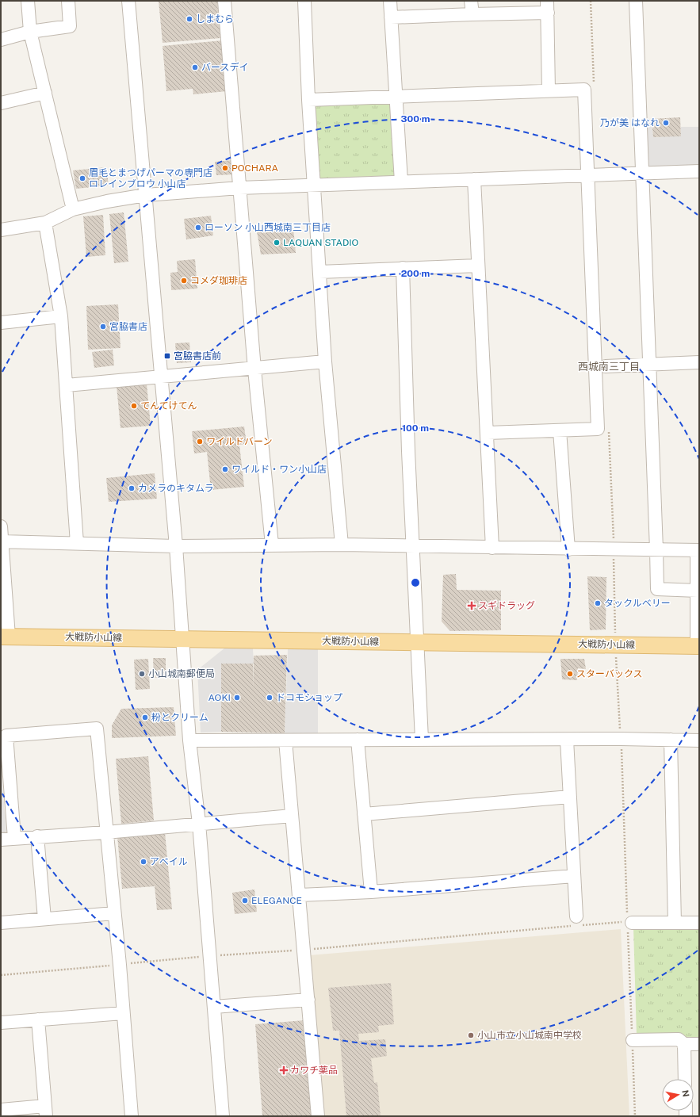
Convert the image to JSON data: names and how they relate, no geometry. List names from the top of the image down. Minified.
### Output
{"streets":{"main road":["大戦防小山線"]},"districts":["西城南三丁目"],"places":{"other":["しまむら","バースデイ","乃が美 はなれ","POCHARA","眉毛とまつげパーマの専門店 ロレインブロウ 小山店","ローソン 小山西城南三丁目店","LAQUAN STADIO","コメダ珈琲店","宮脇書店","てんてけてん","ワイルドバーン","ワイルド・ワン小山店","カメラのキタムラ","タックルベリー","小山城南郵便局","スターバックス","AOKI","ドコモショップ","粉とクリーム","アベイル","ELEGANCE","小山市立小山城南中学校"],"transit":["宮脇書店前"],"health":["スギドラッグ","カワチ薬品"]},"north":"right","rings":["300 m","200 m","100 m"]}
